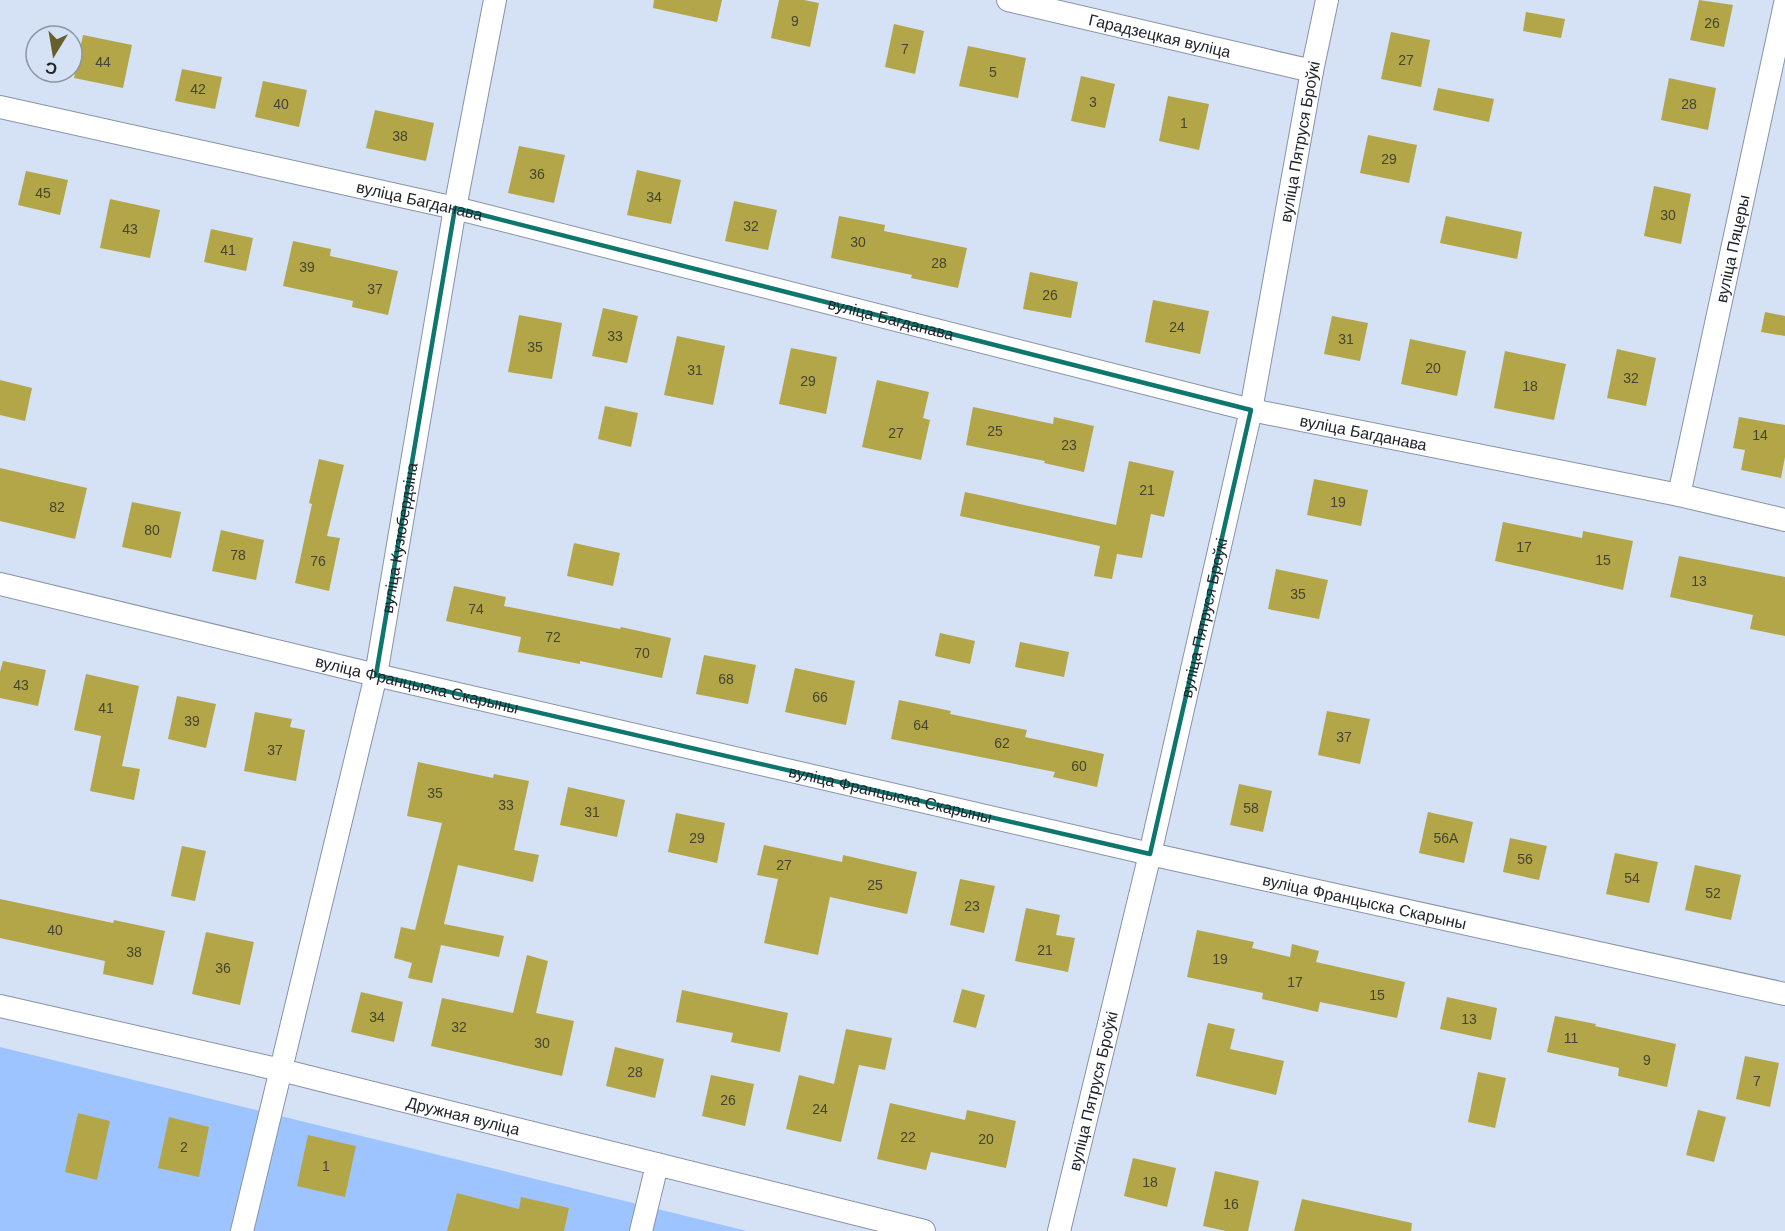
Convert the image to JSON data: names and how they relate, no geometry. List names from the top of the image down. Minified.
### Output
{"streets":{"street":["Гарадзецкая вуліца","вуліца Пятруся Броўкі","вуліца Багданава","вуліца Пяцеры","вуліца Кузюбердзіна","вуліца Францыска Скарыны","Дружная вуліца"]},"crossings":[["Гарадзецкая вуліца","вуліца Пятруся Броўкі"],["вуліца Пятруся Броўкі","вуліца Багданава"],["вуліца Пятруся Броўкі","вуліца Францыска Скарыны"],["вуліца Багданава","вуліца Пяцеры"],["вуліца Багданава","вуліца Кузюбердзіна"],["вуліца Кузюбердзіна","вуліца Францыска Скарыны"],["вуліца Кузюбердзіна","Дружная вуліца"]],"house_numbers":["9","26","7","27","44","5","42","3","40","28","1","38","29","36","45","34","30","32","43","30","41","28","39","37","26","24","33","31","35","20","31","32","29","18","25","27","14","23","21","19","82","80","17","78","15","76","13","35","74","72","70","68","43","66","41","39","64","37","62","37","60","35","33","58","31","29","56А","56","27","54","25","52","23","40","21","38","19","36","17","15","34","13","32","11","30","9","28","7","26","24","22","20","2","1","18","16"],"north":"bottom"}
